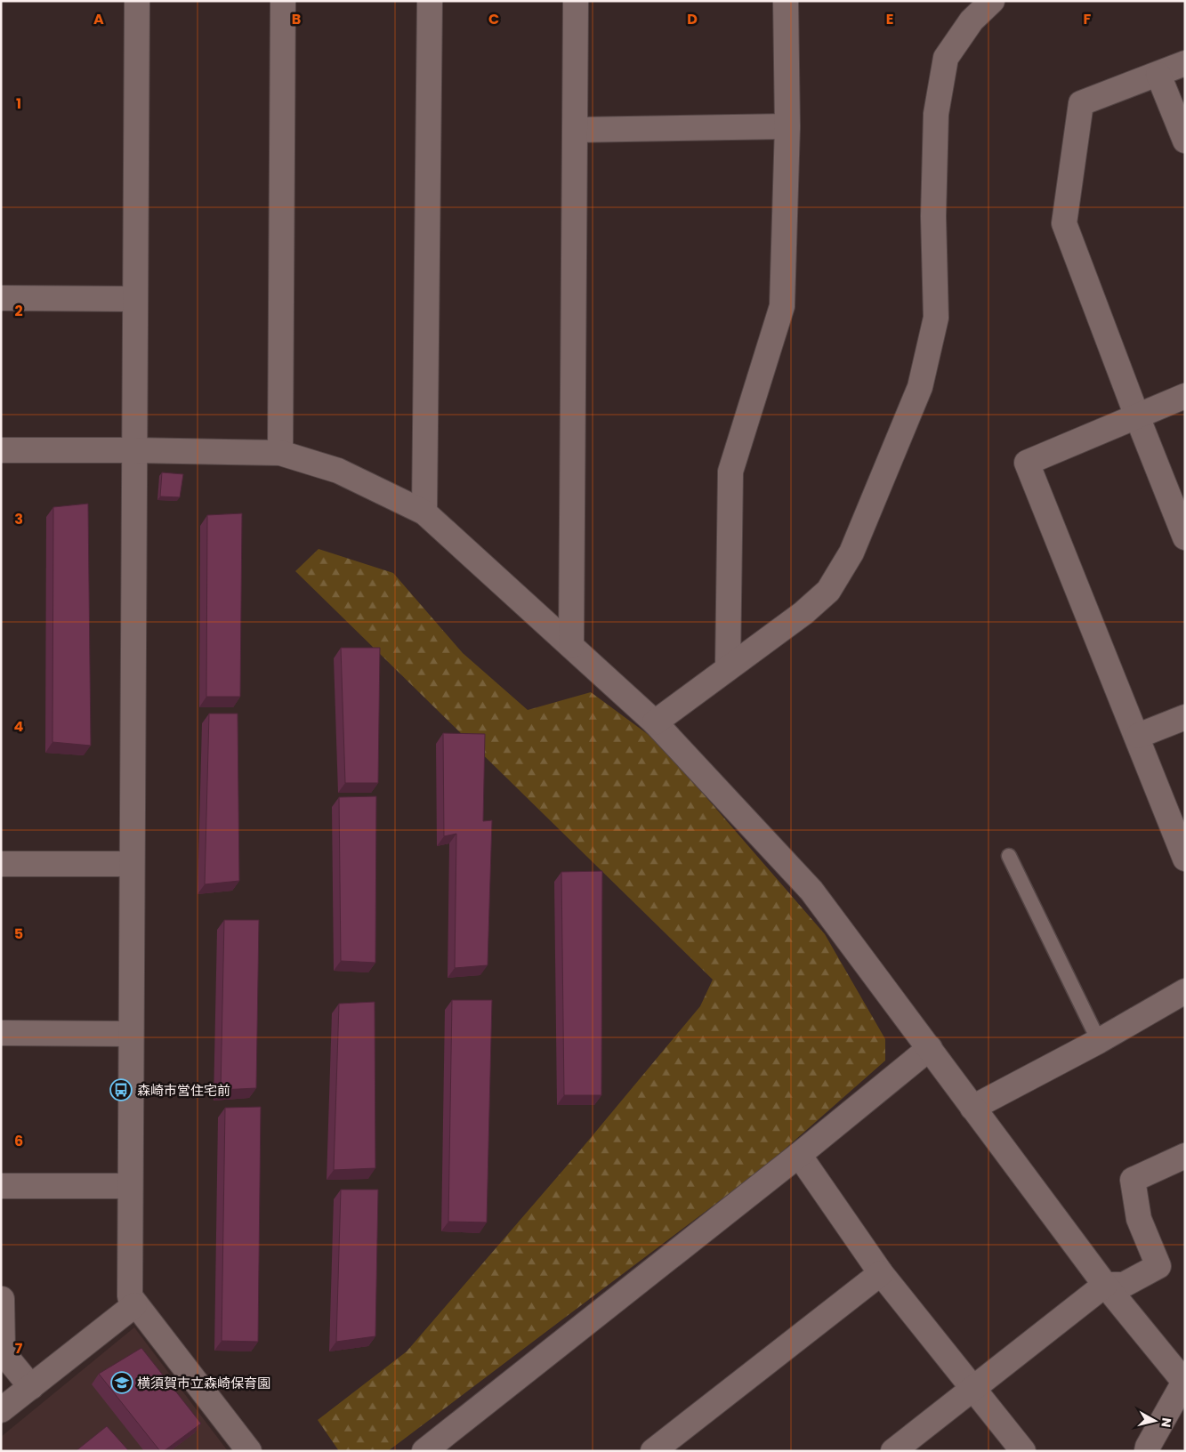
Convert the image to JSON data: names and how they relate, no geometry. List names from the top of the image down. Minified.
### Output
{"places":{"bus stop":["森崎市営住宅前"],"school or university":["横須賀市立森崎保育園"]},"north":"right","grid":{"columns":["A","B","C","D","E","F"],"rows":["1","2","3","4","5","6","7"]}}
